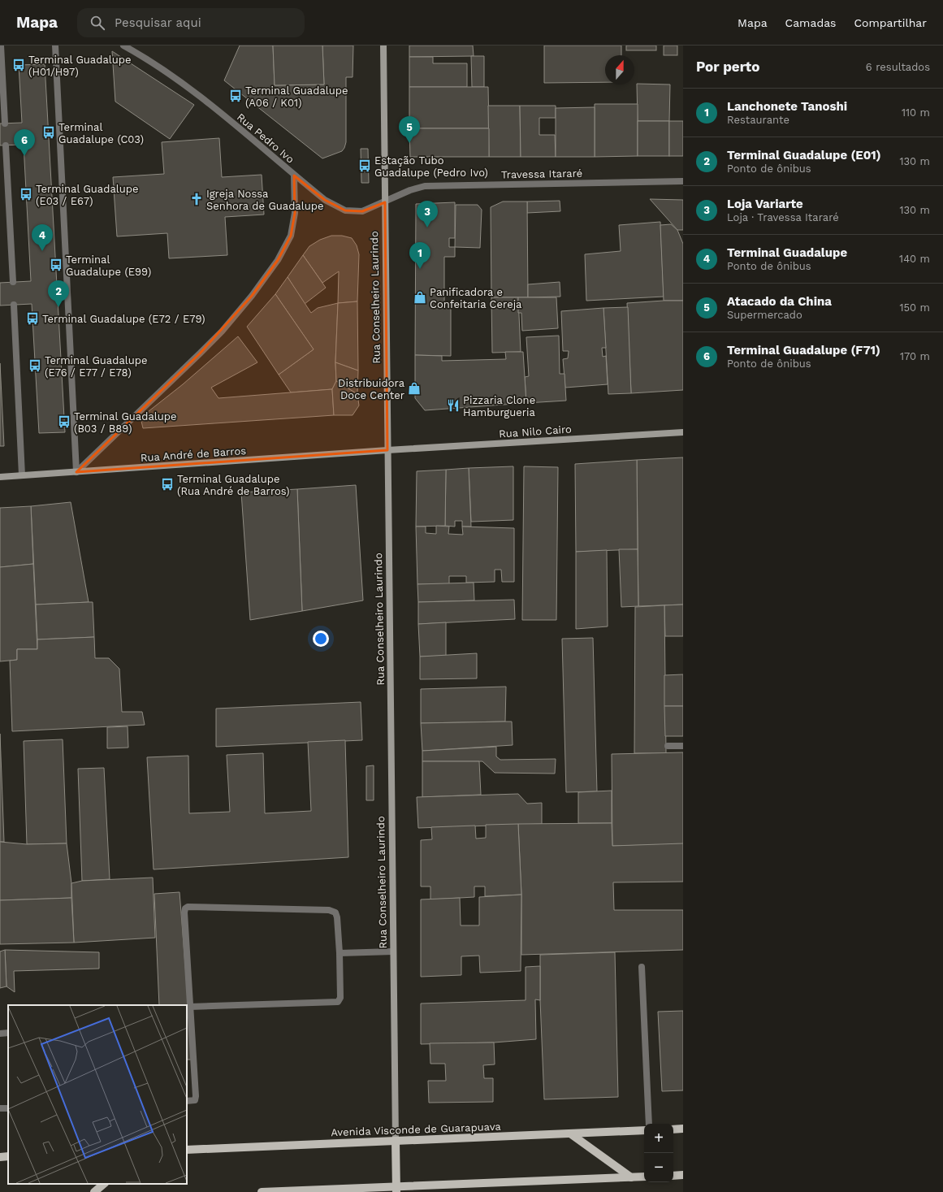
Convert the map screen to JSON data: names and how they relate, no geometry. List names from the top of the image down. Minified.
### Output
{"streets":{"main road":["Rua Conselheiro Laurindo","Rua Nilo Cairo","Rua André de Barros","Avenida Visconde de Guarapuava"],"street":["Rua Pedro Ivo","Travessa Itararé"]},"crossings":[["Rua Pedro Ivo","Travessa Itararé"],["Rua Pedro Ivo","Rua Conselheiro Laurindo"],["Travessa Itararé","Rua Conselheiro Laurindo"],["Rua Conselheiro Laurindo","Rua Nilo Cairo"],["Rua Conselheiro Laurindo","Rua André de Barros"],["Rua Conselheiro Laurindo","Avenida Visconde de Guarapuava"],["Rua Nilo Cairo","Rua André de Barros"]],"places":{"bus stop":["Terminal Guadalupe (H01/H97)","Terminal Guadalupe (A06 / K01)","Terminal Guadalupe (C03)","Estação Tubo Guadalupe (Pedro Ivo)","Terminal Guadalupe (E03 / E67)","Terminal Guadalupe (E99)","Terminal Guadalupe (E72 / E79)","Terminal Guadalupe (E76 / E77 / E78)","Terminal Guadalupe (B03 / B89)","Terminal Guadalupe (Rua André de Barros)"],"church":["Igreja Nossa Senhora de Guadalupe"],"shop":["Panificadora e Confeitaria Cereja","Distribuidora Doce Center"],"restaurant":["Pizzaria Clone Hamburgueria"]},"north":"top","page":{"header":"Mapa","search":"Pesquisar aqui","nav":["Mapa","Camadas","Compartilhar"],"heading":["Por perto","6 resultados"],"list":[{"mark":"1","name":"Lanchonete Tanoshi","note":"Restaurante","value":"110 m"},{"mark":"2","name":"Terminal Guadalupe (E01)","note":"Ponto de ônibus","value":"130 m"},{"mark":"3","name":"Loja Variarte","note":"Loja · Travessa Itararé","value":"130 m"},{"mark":"4","name":"Terminal Guadalupe","note":"Ponto de ônibus","value":"140 m"},{"mark":"5","name":"Atacado da China","note":"Supermercado","value":"150 m"},{"mark":"6","name":"Terminal Guadalupe (F71)","note":"Ponto de ônibus","value":"170 m"}],"pins":["5","6","3","4","1","2"],"map_buttons":["+","−"]}}
